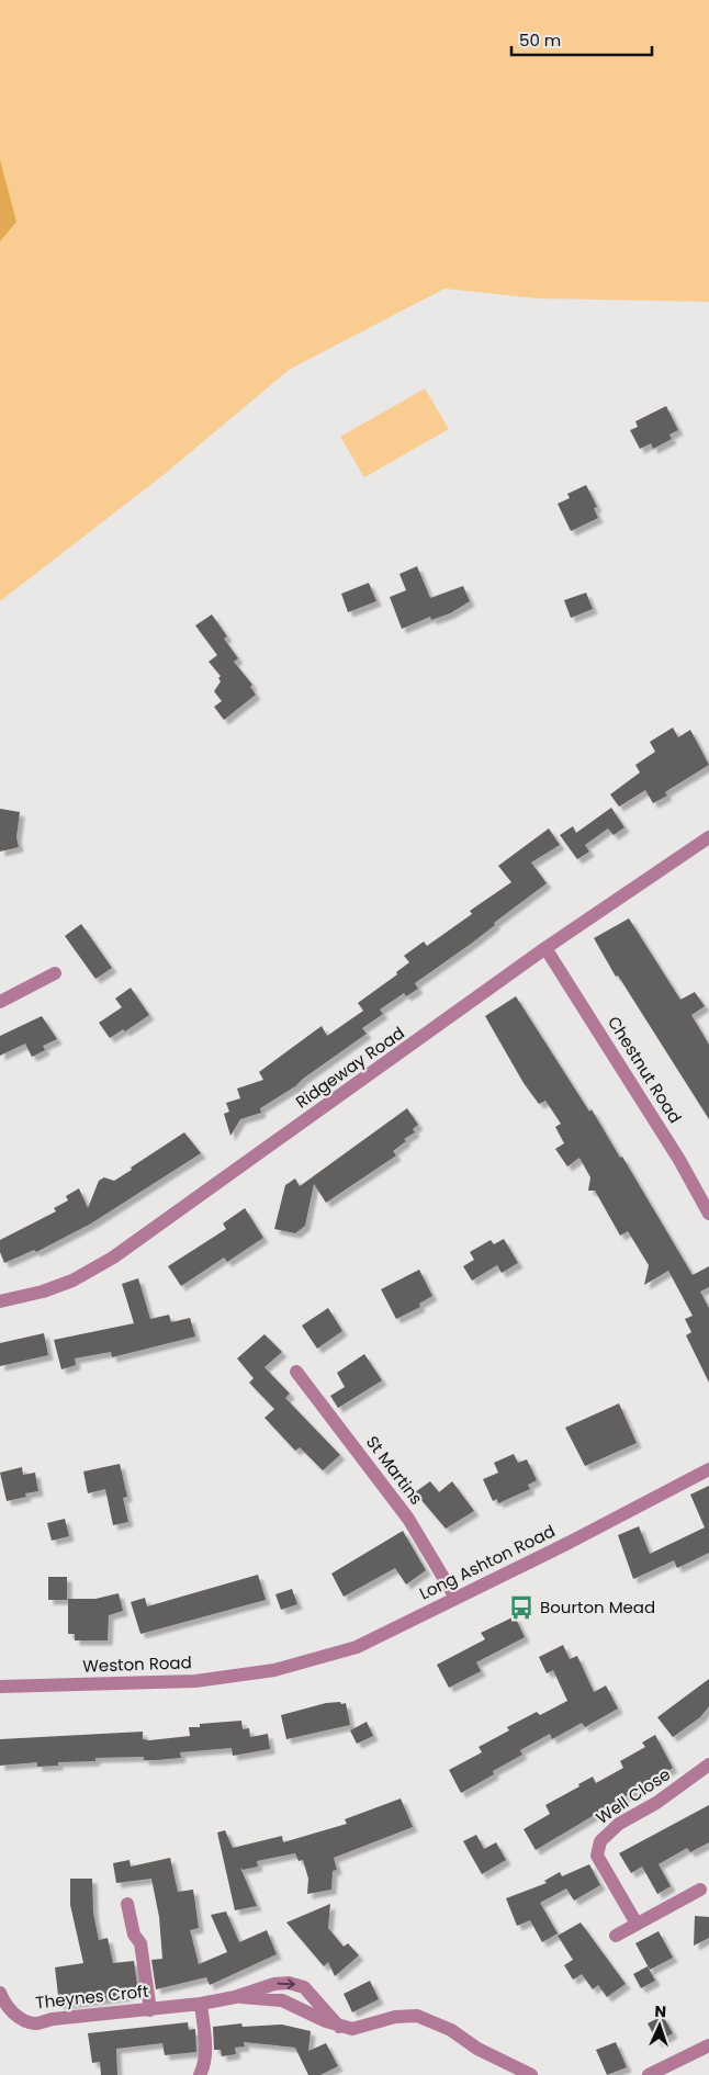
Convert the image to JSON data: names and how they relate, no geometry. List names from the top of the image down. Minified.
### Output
{"streets":{"street":["Ridgeway Road","Chestnut Road","St Martins","Long Ashton Road","Weston Road","Well Close","Theynes Croft"]},"crossings":[["Ridgeway Road","Chestnut Road"],["St Martins","Long Ashton Road"],["Long Ashton Road","Weston Road"]],"places":{"bus stop":["Bourton Mead"]},"scale_bar":"50 m","north":"top"}
